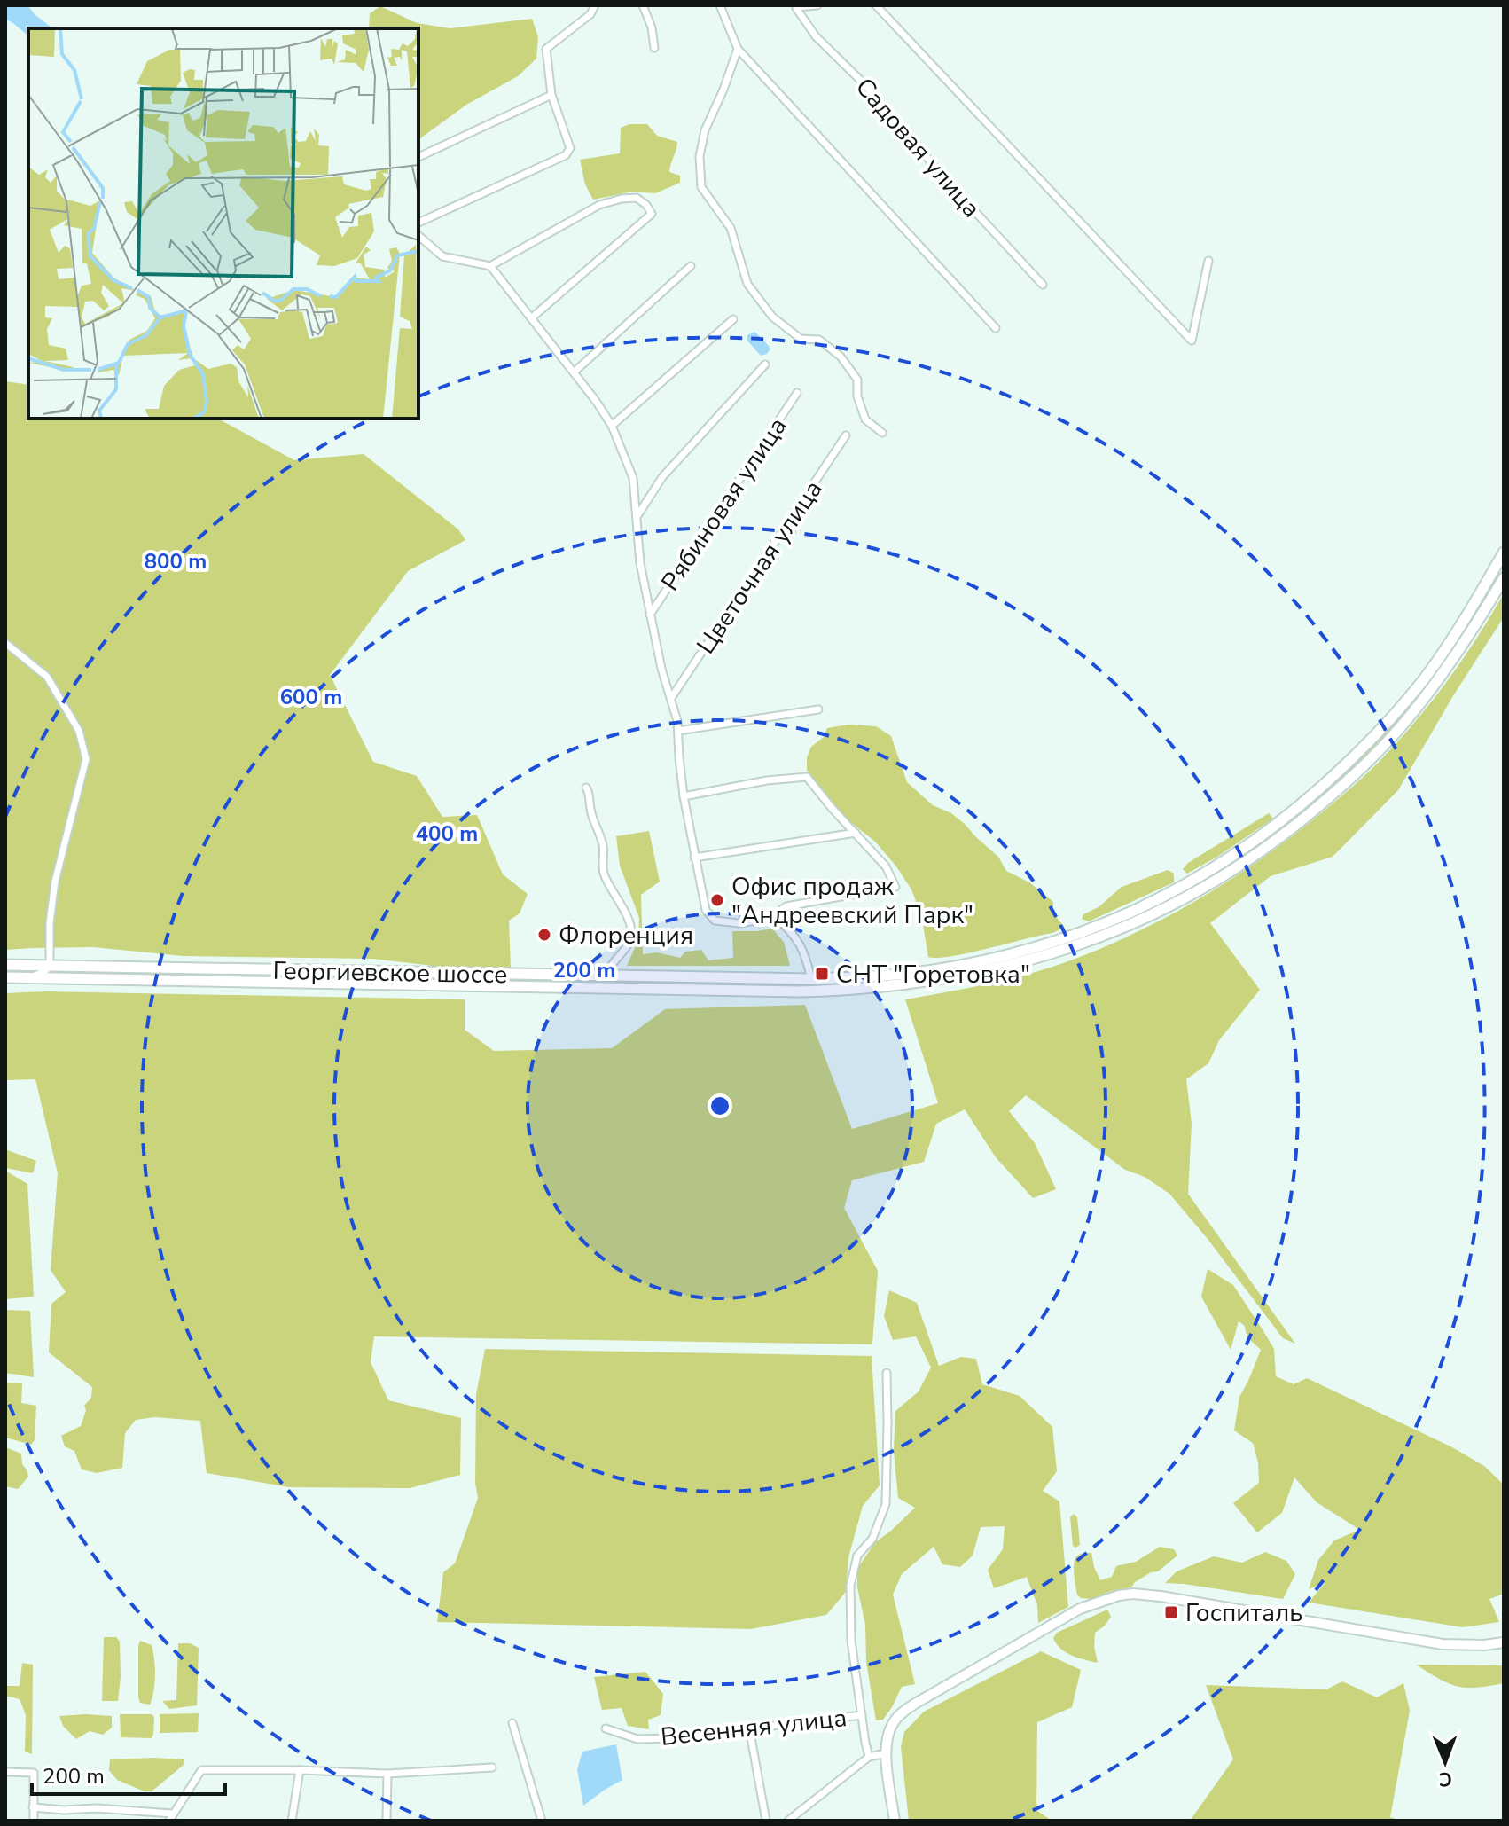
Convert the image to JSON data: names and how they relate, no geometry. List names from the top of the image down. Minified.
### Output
{"streets":{"main road":["Георгиевское шоссе"],"street":["Садовая улица","Рябиновая улица","Цветочная улица","Весенняя улица"]},"places":{"other":["Офис продаж \"Андреевский Парк\"","Флоренция"],"transit":["СНТ \"Горетовка\"","Госпиталь"]},"scale_bar":"200 m","north":"bottom","rings":["800 m","600 m","400 m","200 m"]}
